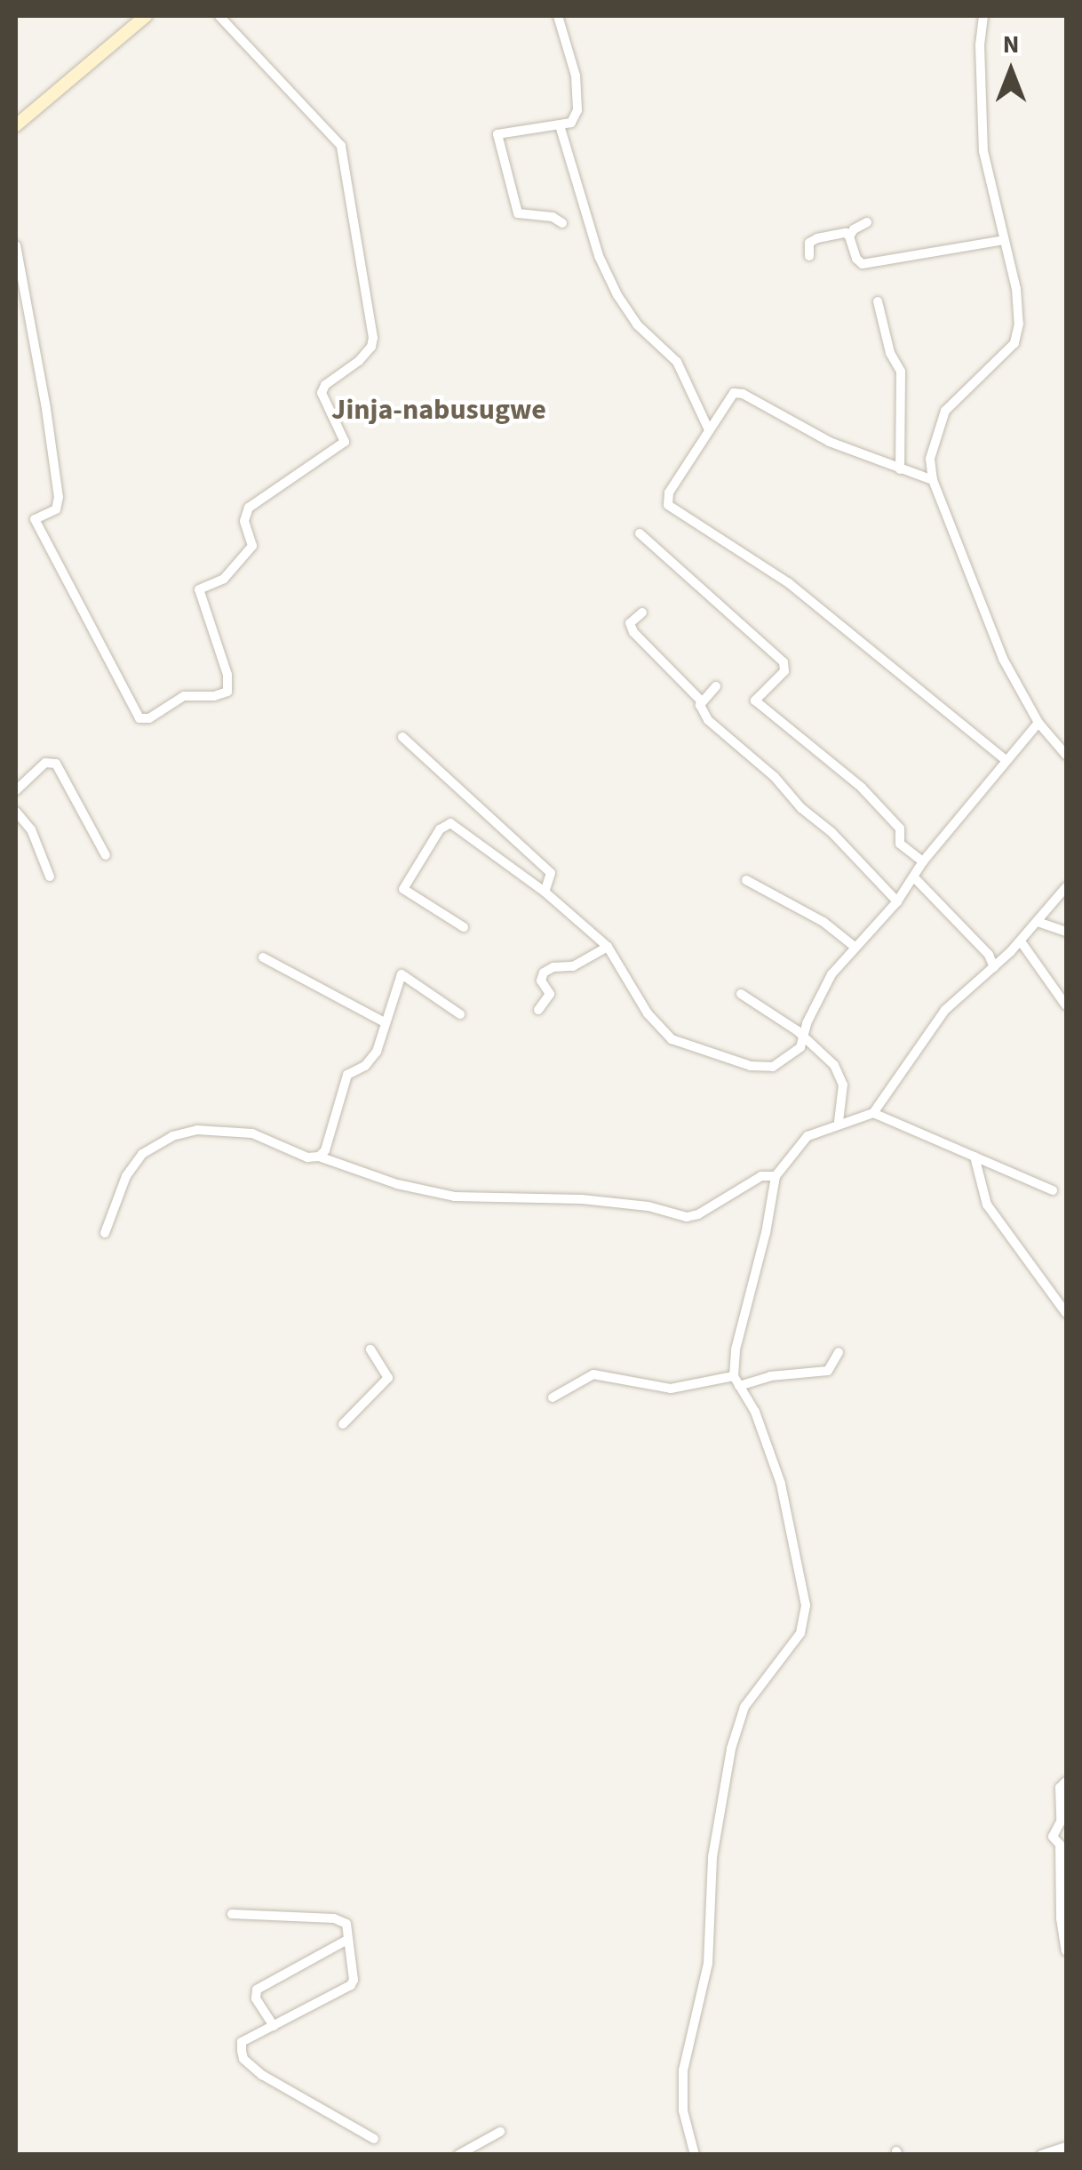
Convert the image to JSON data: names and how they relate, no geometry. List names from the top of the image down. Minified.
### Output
{"districts":["Jinja-nabusugwe"],"north":"top"}
